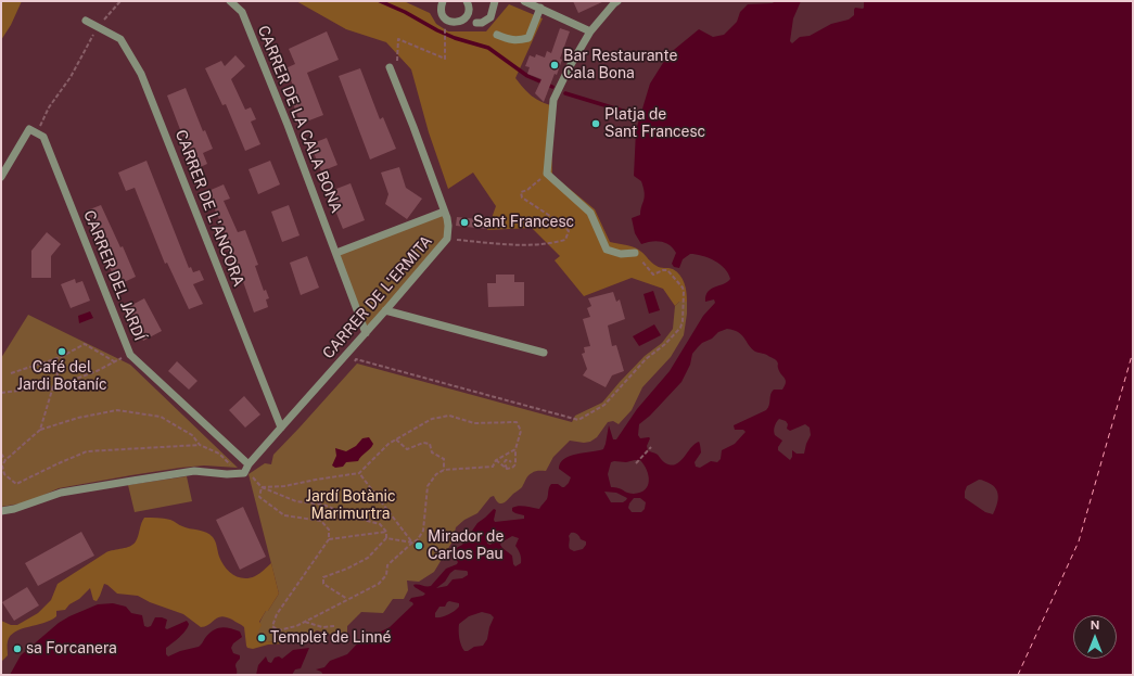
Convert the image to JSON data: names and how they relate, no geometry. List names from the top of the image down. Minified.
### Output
{"streets":{"street":["CARRER DE LA CALA BONA","CARRER DE L'ANCORA","CARRER DEL JARDÍ","CARRER DE L'ERMITA"]},"crossings":[["CARRER DE LA CALA BONA","CARRER DE L'ERMITA"],["CARRER DE L'ANCORA","CARRER DE L'ERMITA"],["CARRER DEL JARDÍ","CARRER DE L'ERMITA"]],"parks":["Jardí Botànic Marimurtra"],"places":["Bar Restaurante Cala Bona","Platja de Sant Francesc","Sant Francesc","Café del Jardi Botaníc","Mirador de Carlos Pau","Templet de Linné","sa Forcanera"],"north":"top"}
